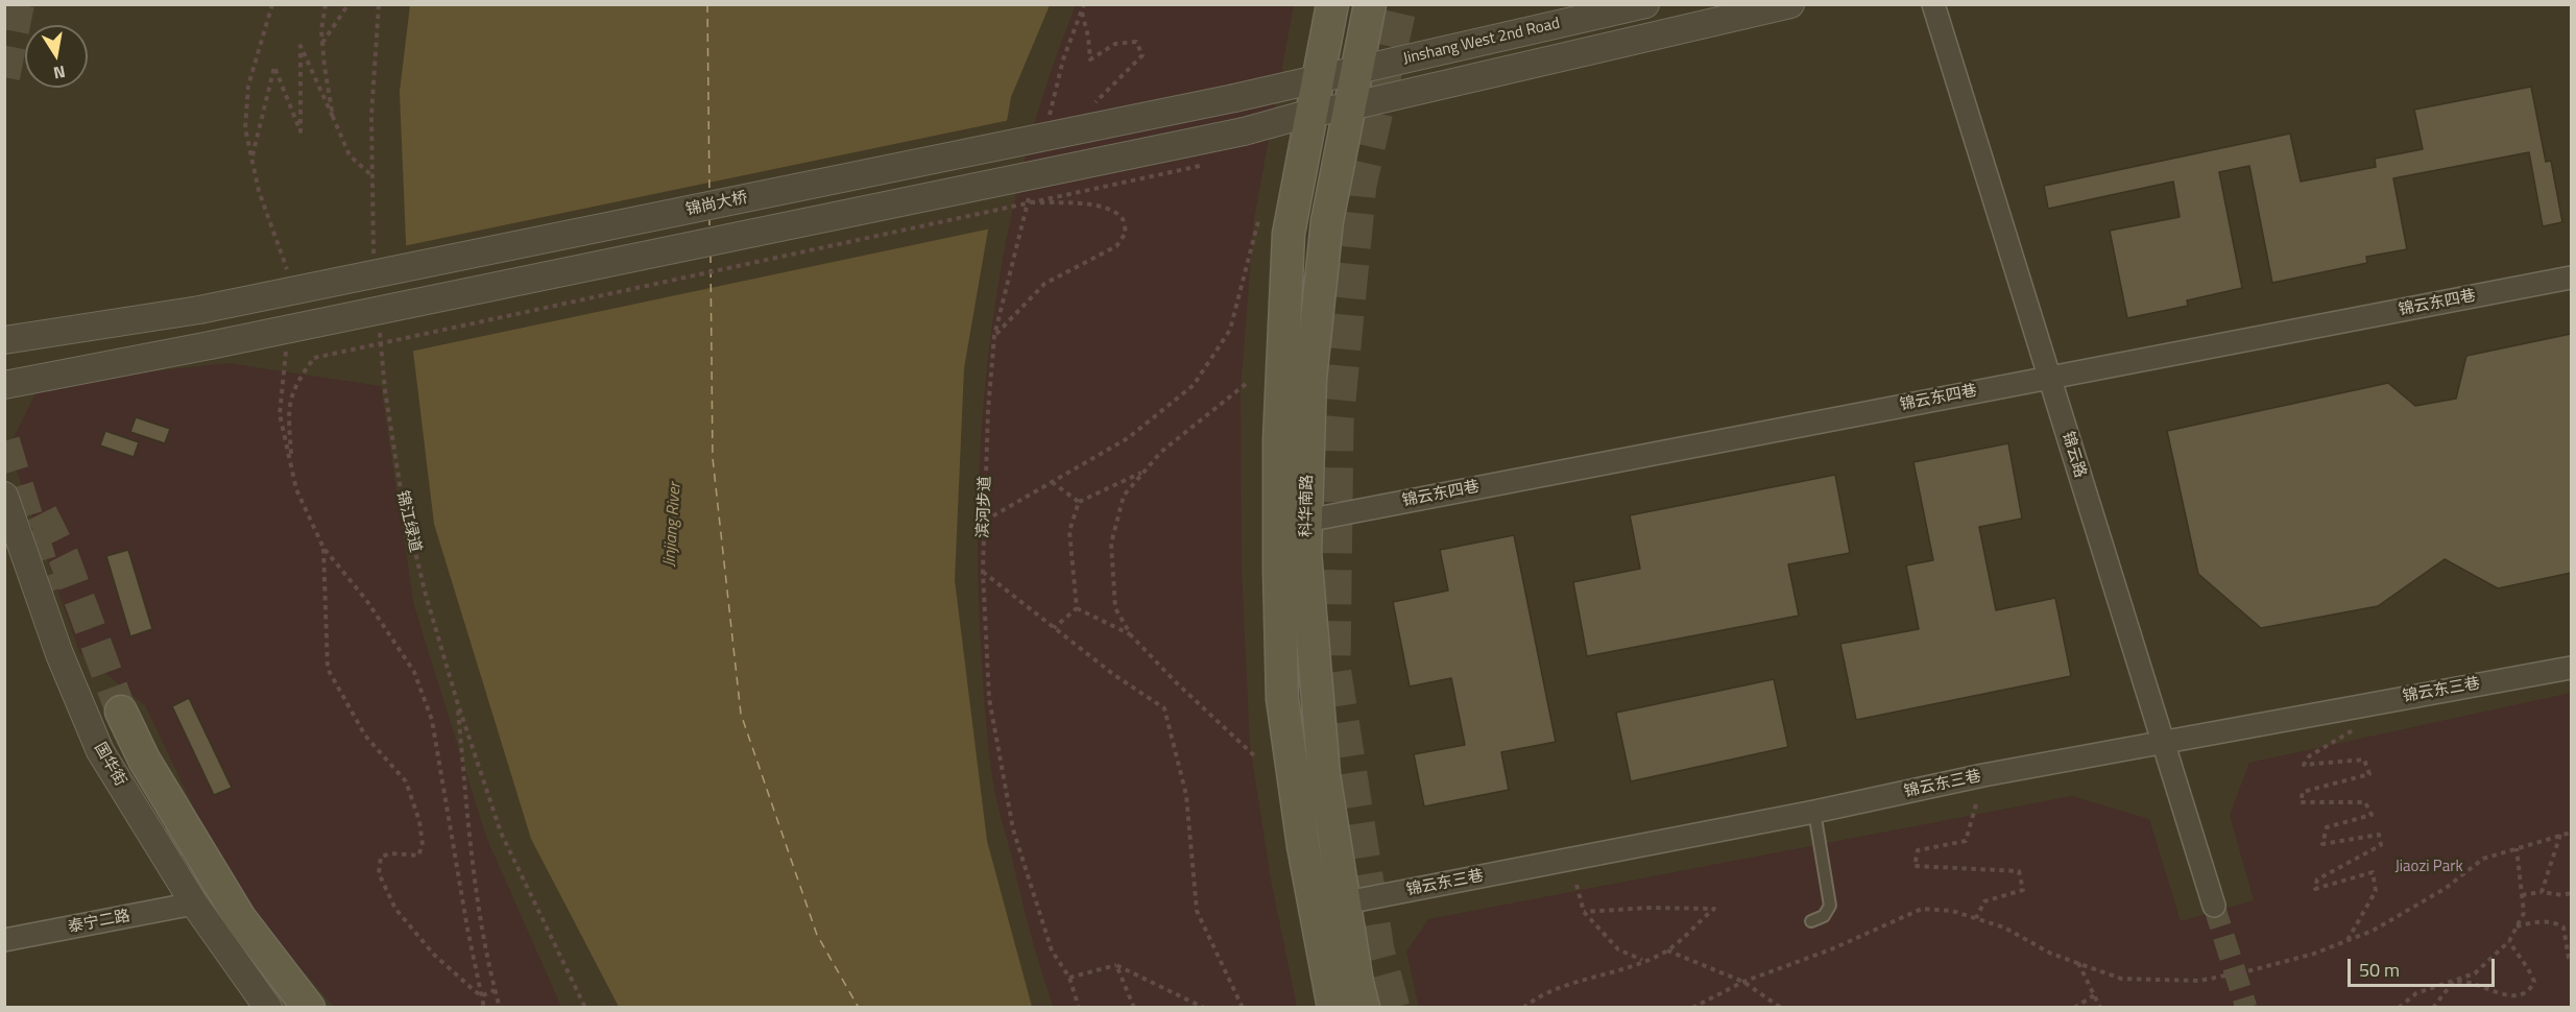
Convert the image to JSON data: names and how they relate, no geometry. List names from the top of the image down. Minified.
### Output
{"streets":{"main road":["科华南路"],"street":["Jinshang West 2nd Road","锦尚大桥","锦云东四巷","锦云路","锦云东三巷","国华街","泰宁二路"],"path":["滨河步道","锦江绿道"]},"crossings":[["Jinshang West 2nd Road","锦尚大桥"],["Jinshang West 2nd Road","科华南路"],["锦尚大桥","科华南路"],["锦云东四巷","锦云路"],["锦云东四巷","科华南路"],["锦云路","锦云东三巷"],["科华南路","锦云东三巷"],["国华街","泰宁二路"]],"water":["Jinjiang River"],"parks":["Jiaozi Park"],"scale_bar":"50 m","north":"bottom"}
